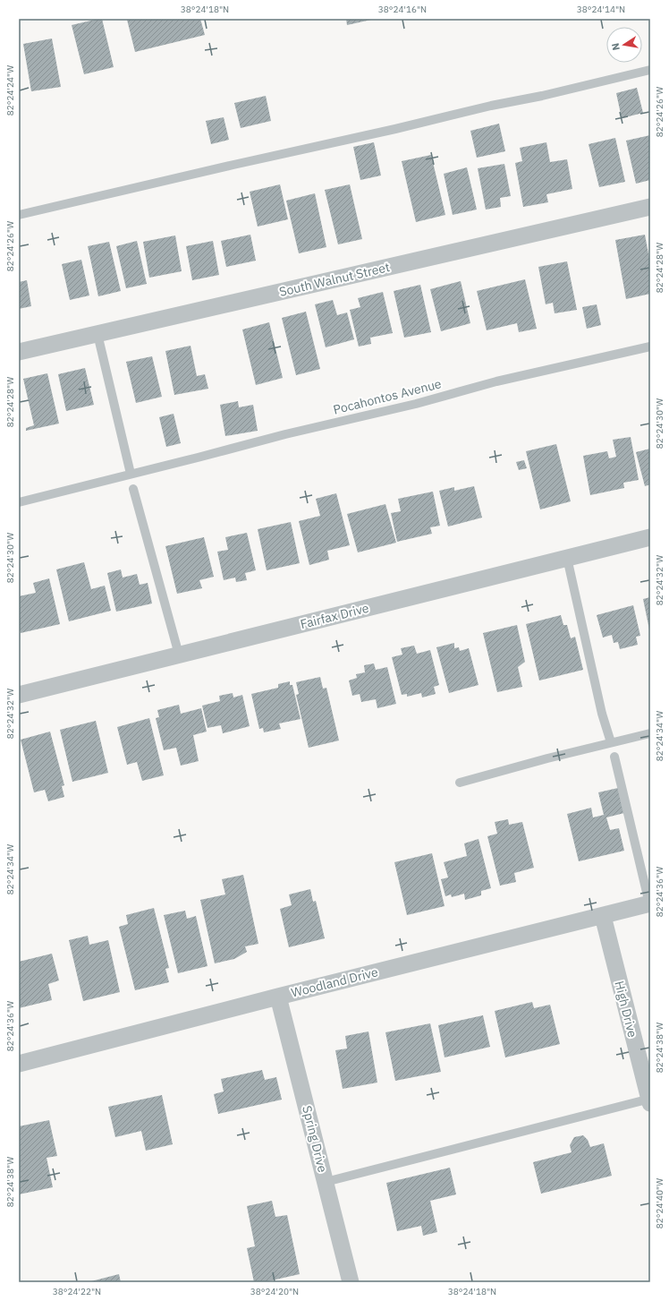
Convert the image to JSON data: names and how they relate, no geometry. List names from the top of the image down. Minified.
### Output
{"streets":{"street":["South Walnut Street","Fairfax Drive","Woodland Drive","High Drive","Spring Drive"],"lane":["Pocahontos Avenue"]},"crossings":[["Woodland Drive","High Drive"],["Woodland Drive","Spring Drive"]],"north":"left","coordinates":["38°24'18\"N","38°24'16\"N","38°24'14\"N","82°24'24\"W","82°24'26\"W","82°24'28\"W","82°24'30\"W","82°24'32\"W","82°24'34\"W","82°24'36\"W","82°24'38\"W","82°24'40\"W","38°24'22\"N","38°24'20\"N"]}
